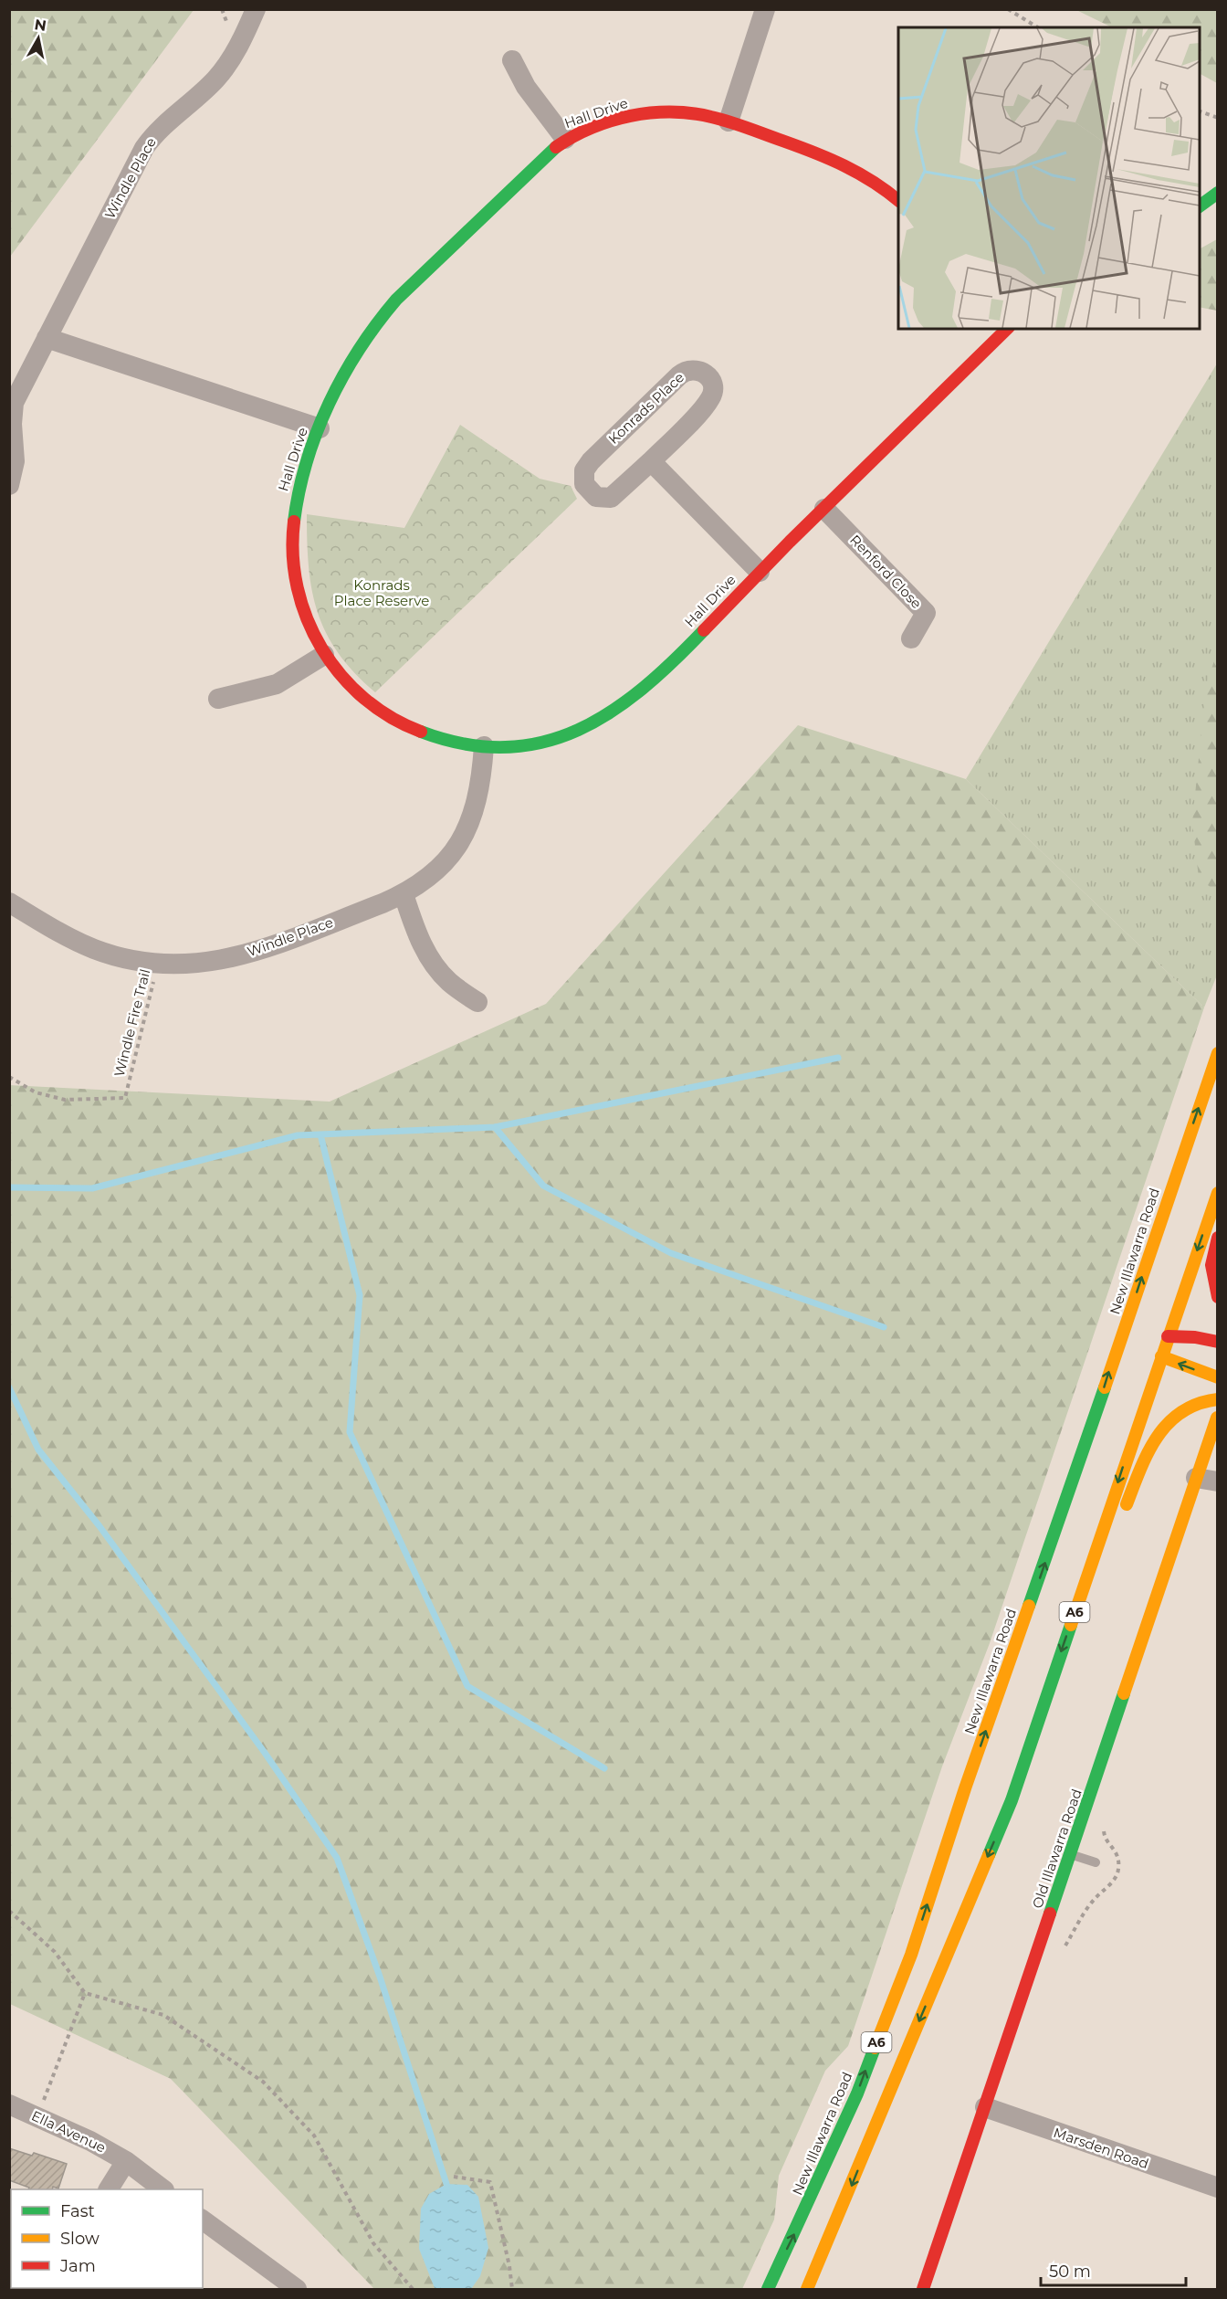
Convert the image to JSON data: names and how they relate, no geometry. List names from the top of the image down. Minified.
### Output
{"streets":{"main road":["Hall Drive","New Illawarra Road","A6","Old Illawarra Road"],"street":["Windle Place","Konrads Place","Renford Close","Ella Avenue","Marsden Road"],"path":["Windle Fire Trail"]},"crossings":[["Hall Drive","Windle Place"],["Hall Drive","Renford Close"],["Windle Place","Windle Fire Trail"],["Old Illawarra Road","Marsden Road"]],"parks":["Konrads Place Reserve"],"legend":["Fast","Slow","Jam"],"scale_bar":"50 m","north":"top"}
